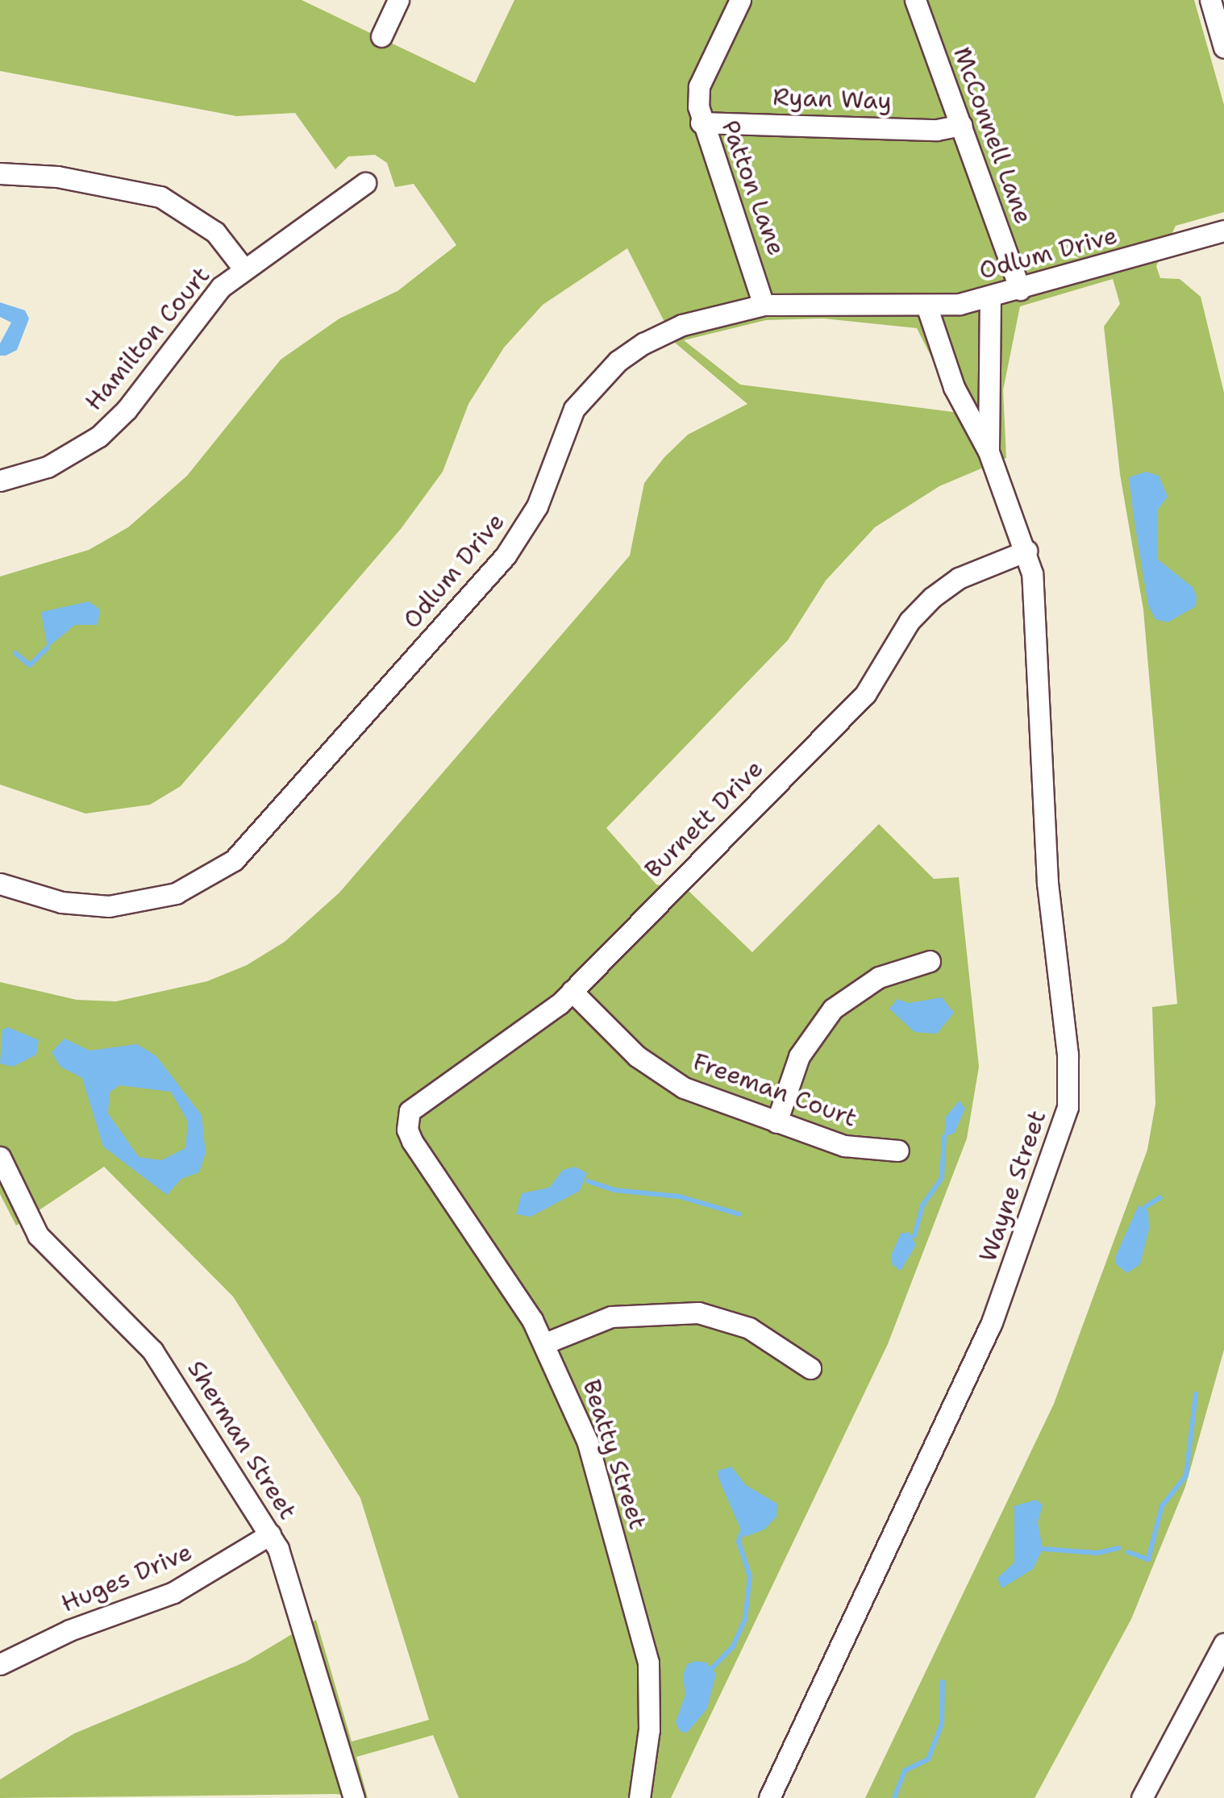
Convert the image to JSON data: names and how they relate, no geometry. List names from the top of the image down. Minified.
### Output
{"streets":{"street":["Ryan Way","McConnell Lane","Patton Lane","Odlum Drive","Hamilton Court","Burnett Drive","Freeman Court","Wayne Street","Sherman Street","Beatty Street","Huges Drive"]},"crossings":[["Ryan Way","McConnell Lane"],["Ryan Way","Patton Lane"],["McConnell Lane","Odlum Drive"],["Patton Lane","Odlum Drive"],["Odlum Drive","Wayne Street"],["Burnett Drive","Freeman Court"],["Burnett Drive","Wayne Street"],["Burnett Drive","Beatty Street"],["Sherman Street","Huges Drive"]]}
